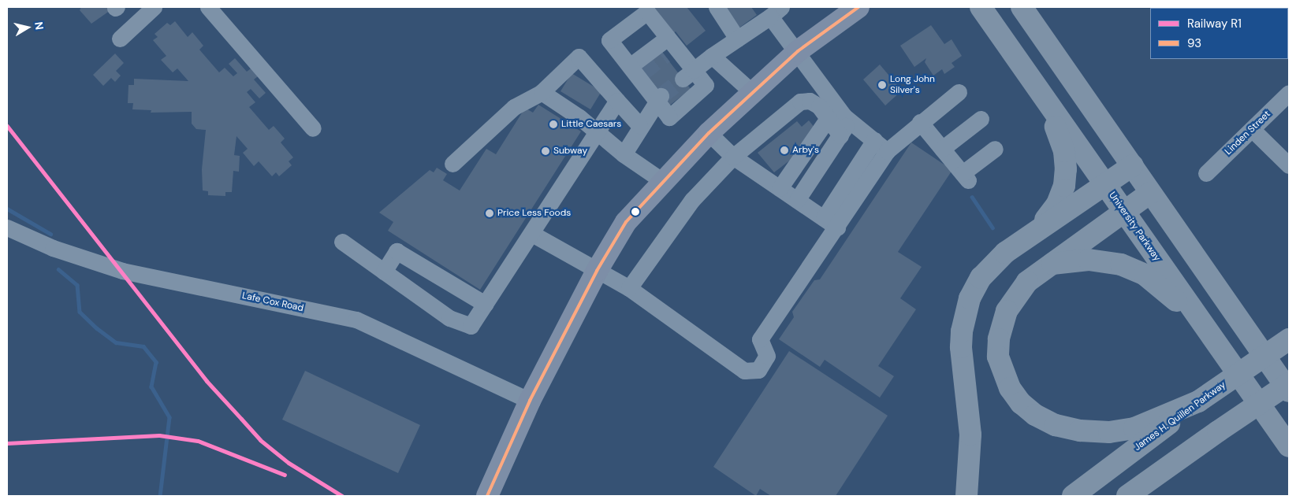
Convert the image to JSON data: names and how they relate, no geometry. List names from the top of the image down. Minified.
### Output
{"streets":{"highway":["University Parkway","James H. Quillen Parkway"],"street":["Linden Street","Lafe Cox Road"]},"places":["Long John Silver's","Little Caesars","Arby's","Subway","Price Less Foods"],"lines":["transit line 93","rail line R1"],"legend":["Railway R1","93"],"north":"right"}
